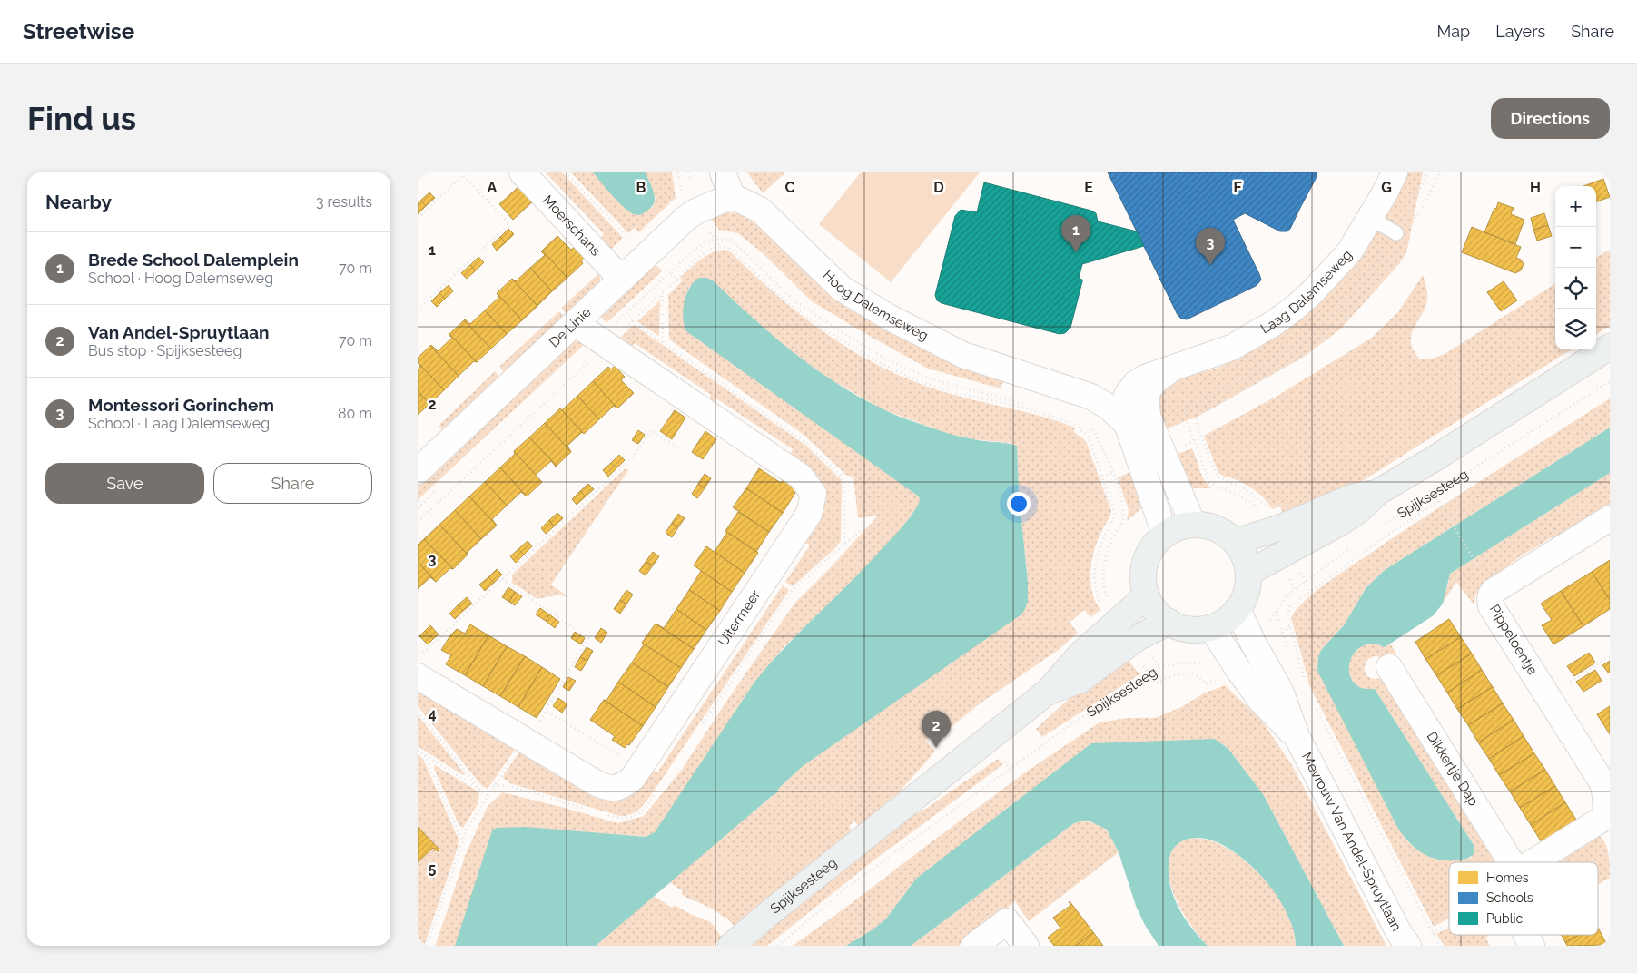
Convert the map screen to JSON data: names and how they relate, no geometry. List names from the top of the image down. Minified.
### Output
{"streets":{"main road":["Spijksesteeg"],"street":["Moerschans","Laag Dalemseweg","Hoog Dalemseweg","De Linie","Uitermeer","Pippeloentje","Dikkertje Dap","Mevrouw Van Andel-Spruytlaan"]},"crossings":[["Moerschans","De Linie"],["Laag Dalemseweg","Hoog Dalemseweg"],["Hoog Dalemseweg","De Linie"],["De Linie","Uitermeer"],["Spijksesteeg","Mevrouw Van Andel-Spruytlaan"]],"legend":["Homes","Schools","Public"],"page":{"header":"Streetwise","nav":["Map","Layers","Share"],"buttons":["Directions",["Save","Share"]],"title":"Find us","heading":["Nearby","3 results"],"map_buttons":["+","−"],"pins":["1","3","2"],"list":[{"mark":"1","name":"Brede School Dalemplein","note":"School · Hoog Dalemseweg","value":"70 m"},{"mark":"2","name":"Van Andel-Spruytlaan","note":"Bus stop · Spijksesteeg","value":"70 m"},{"mark":"3","name":"Montessori Gorinchem","note":"School · Laag Dalemseweg","value":"80 m"}]},"grid":{"columns":["A","B","C","D","E","F","G","H"],"rows":["1","2","3","4","5"]}}
